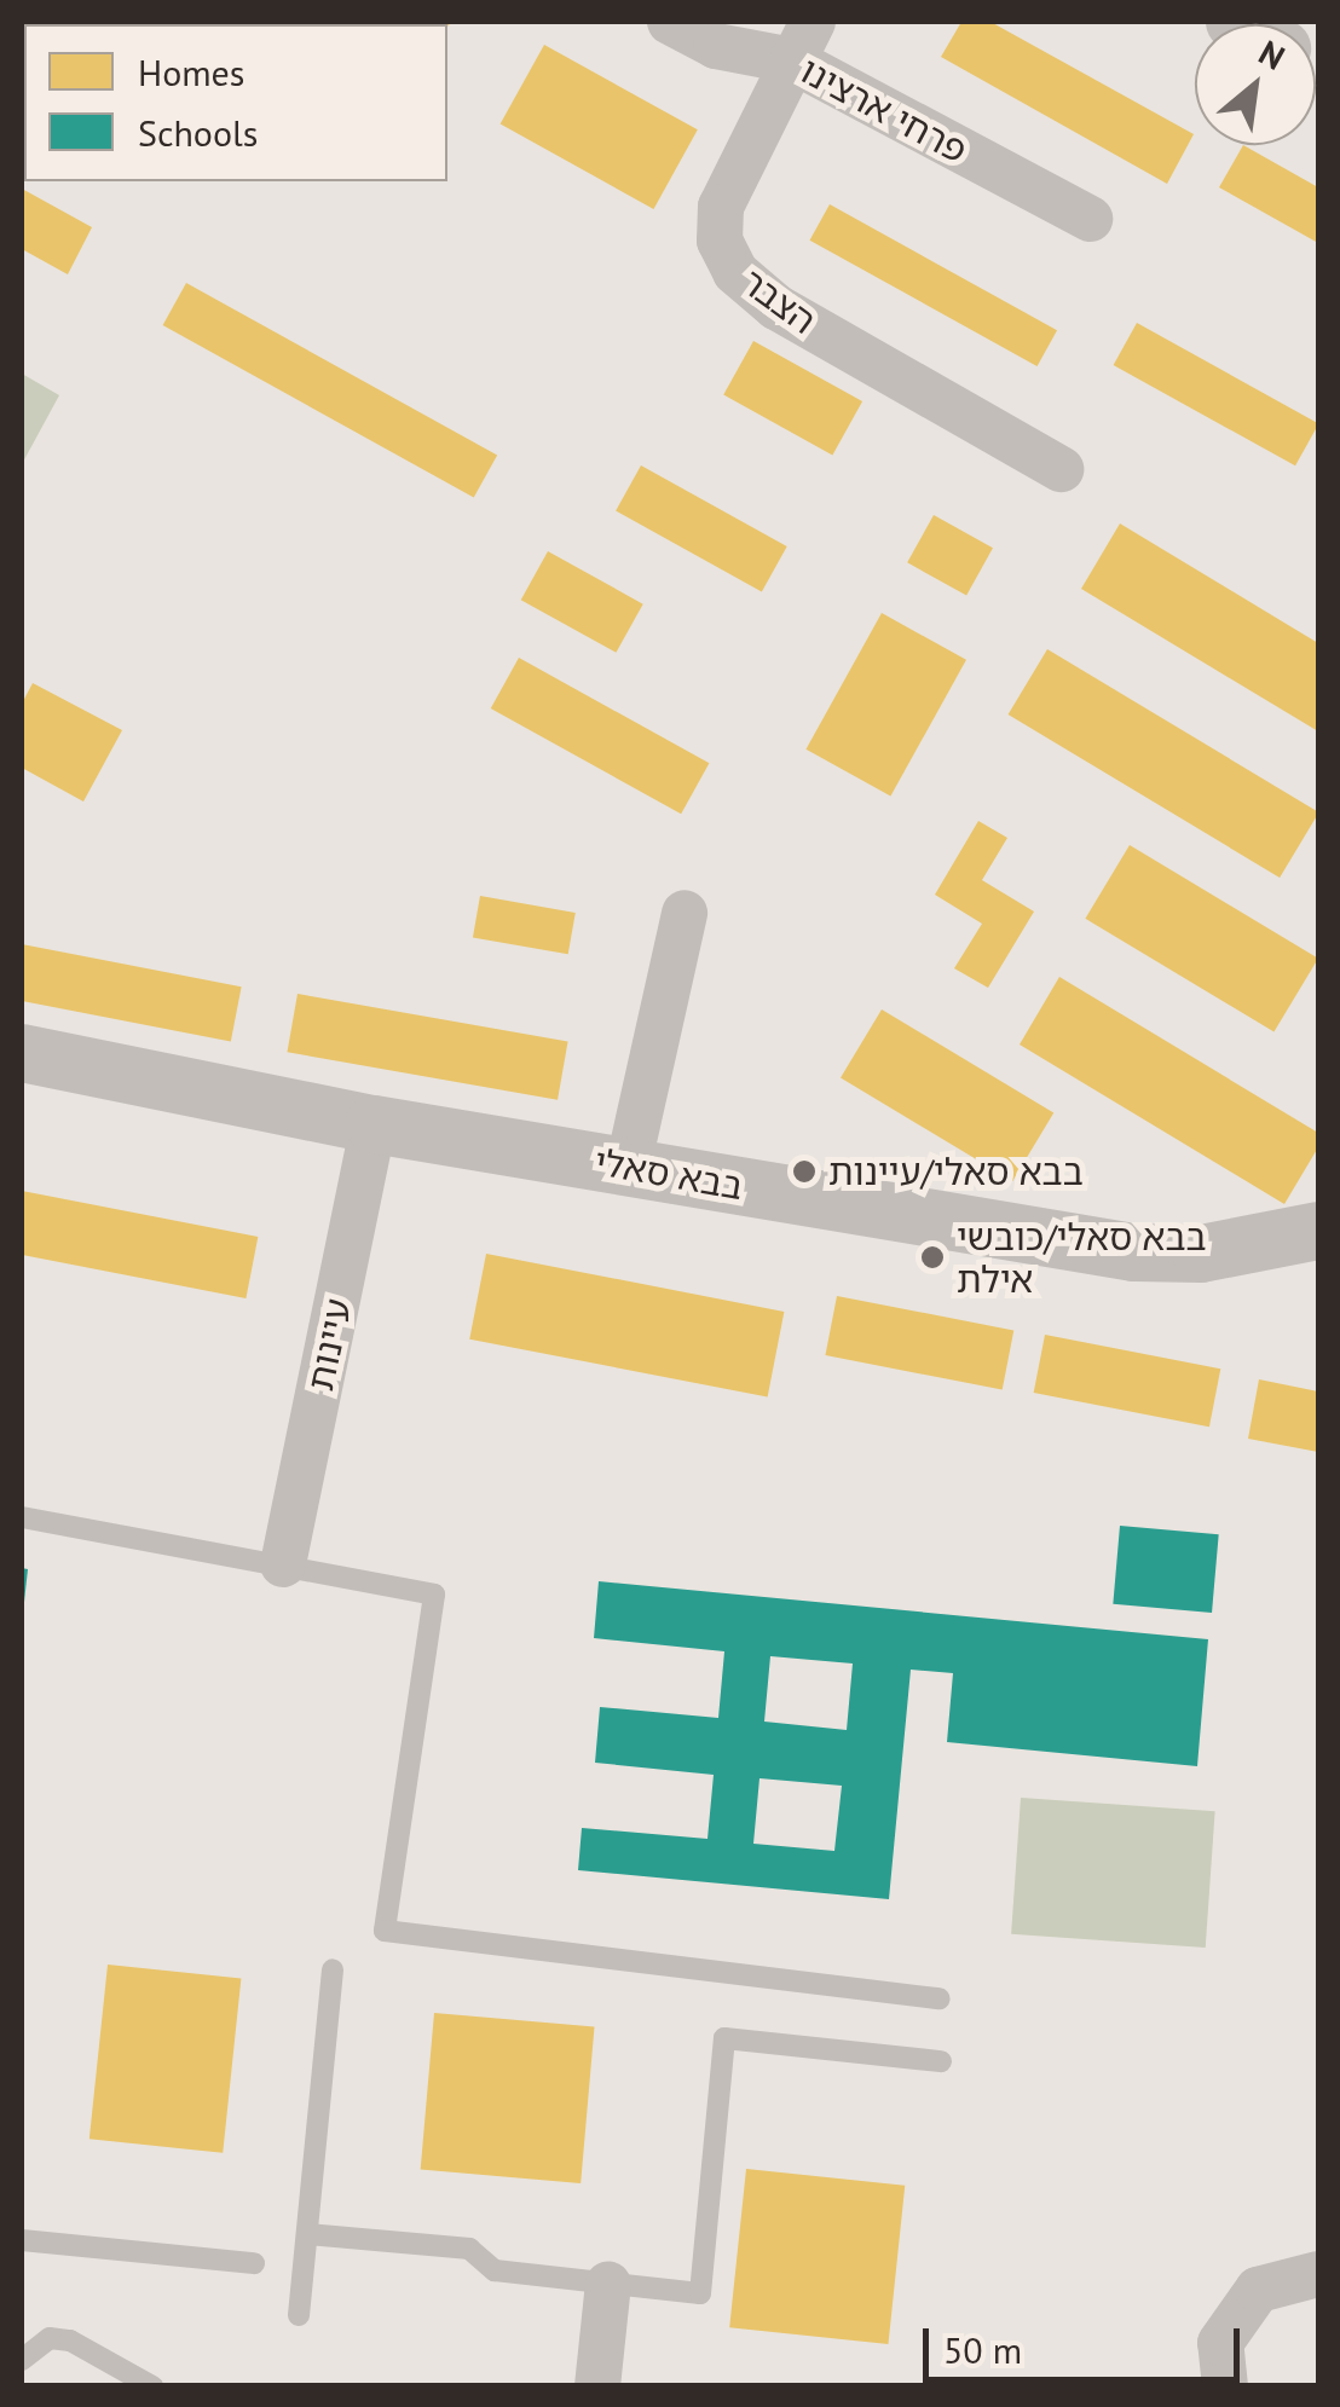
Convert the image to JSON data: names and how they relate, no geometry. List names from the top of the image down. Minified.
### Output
{"streets":{"street":["פרחי ארצינו","הצבר","בבא סאלי","עיינות"]},"crossings":[["פרחי ארצינו","הצבר"],["בבא סאלי","עיינות"]],"places":["בבא סאלי/עיינות","בבא סאלי/כובשי אילת"],"legend":["Homes","Schools"],"scale_bar":"50 m","north":"top right"}
